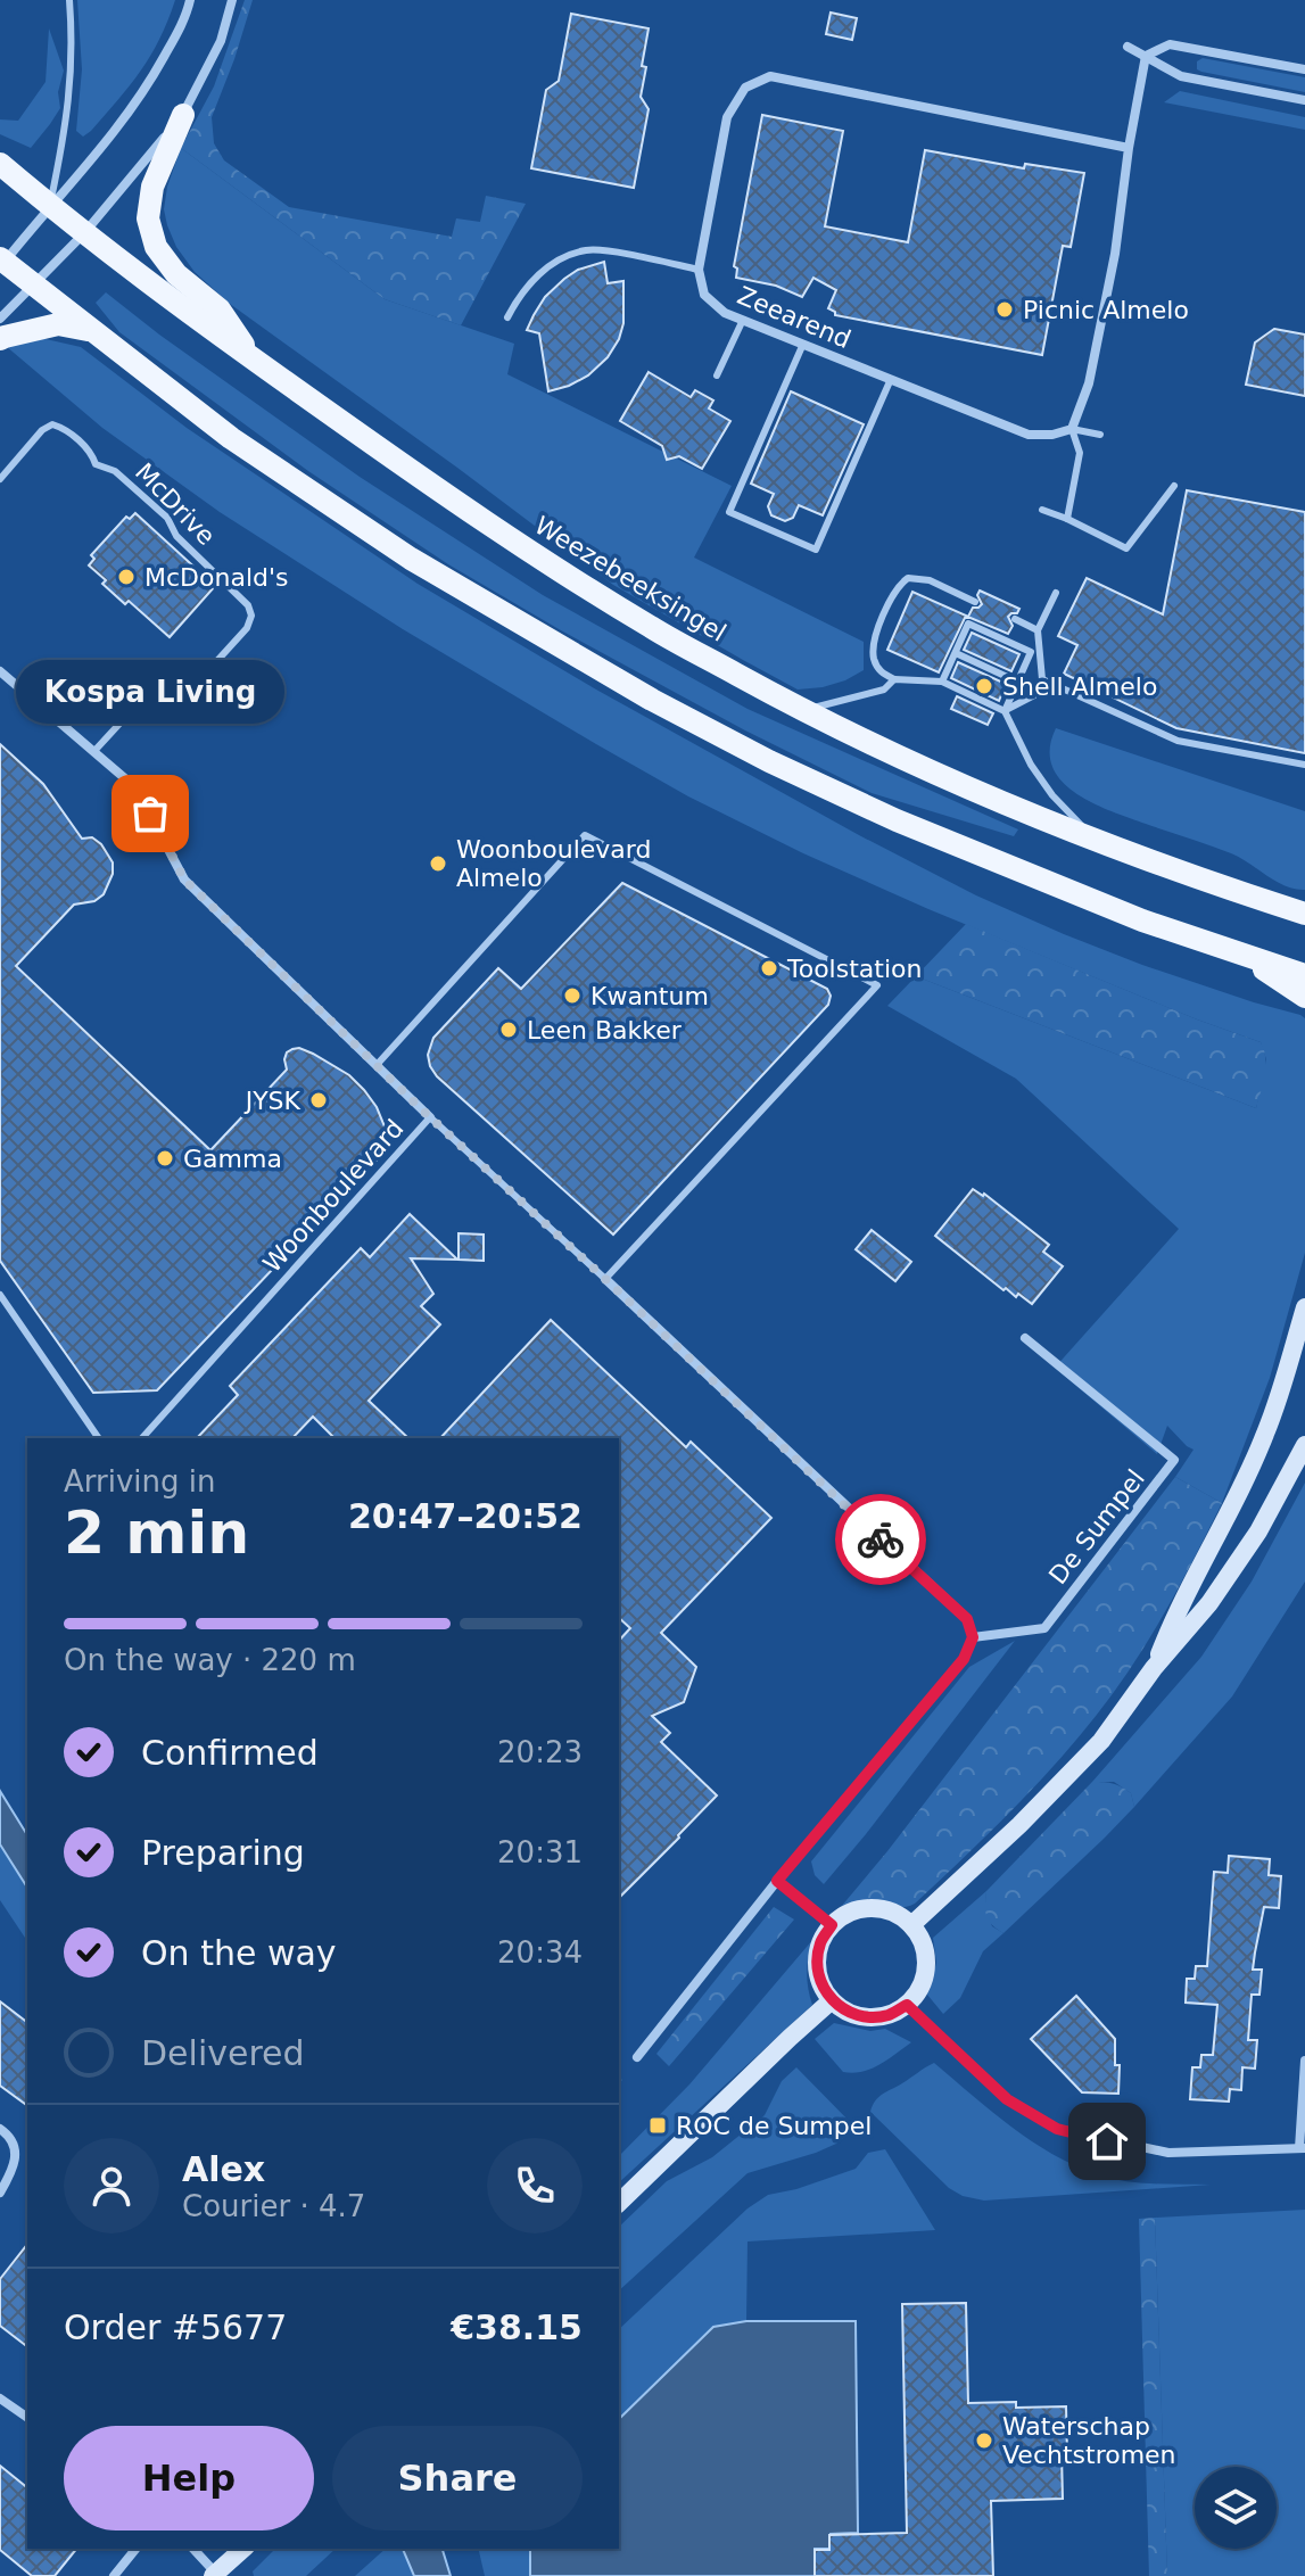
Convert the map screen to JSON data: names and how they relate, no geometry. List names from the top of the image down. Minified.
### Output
{"streets":{"main road":["Weezebeeksingel"],"street":["Zeearend","Woonboulevard","De Sumpel"],"lane":["McDrive"]},"crossings":[["McDrive","Woonboulevard"]],"places":{"other":["Picnic Almelo","McDonald's","Shell Almelo","Kospa Living","Woonboulevard Almelo","Toolstation","Kwantum","Leen Bakker","JYSK","Gamma","Waterschap Vechtstromen"],"transit":["ROC de Sumpel"]},"page":{"bubble":"Kospa Living","heading":["2 min","Arriving in","20:47–20:52"],"panel":["Alex","Courier · 4.7","Order #5677","€38.15"],"bar":"On the way · 220 m","list":[["Confirmed","20:23"],["Preparing","20:31"],["On the way","20:34"],"Delivered"],"buttons":["Help","Share"]}}
